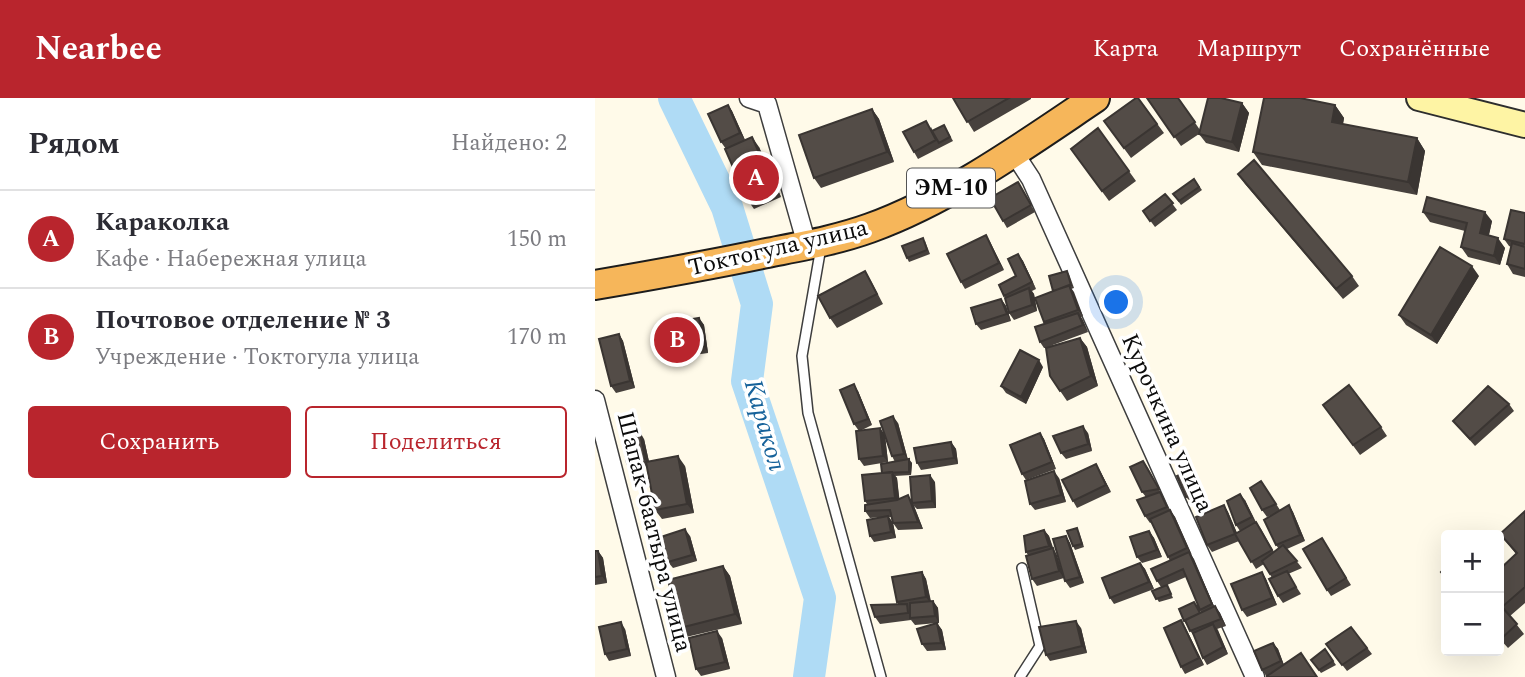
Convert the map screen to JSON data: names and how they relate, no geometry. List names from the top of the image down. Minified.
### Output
{"streets":{"highway":["ЭМ-10","Токтогула улица"],"street":["Курочкина улица","Шапак-баатыра улица"]},"crossings":[["Токтогула улица","Курочкина улица"]],"water":["Каракол"],"page":{"header":"Nearbee","nav":["Карта","Маршрут","Сохранённые"],"heading":["Рядом","Найдено: 2"],"pins":["A","B"],"list":[{"mark":"A","name":"Караколка","note":"Кафе · Набережная улица","value":"150 m"},{"mark":"B","name":"Почтовое отделение № 3","note":"Учреждение · Токтогула улица","value":"170 m"}],"buttons":["Сохранить","Поделиться"],"map_buttons":["+","−"]}}
